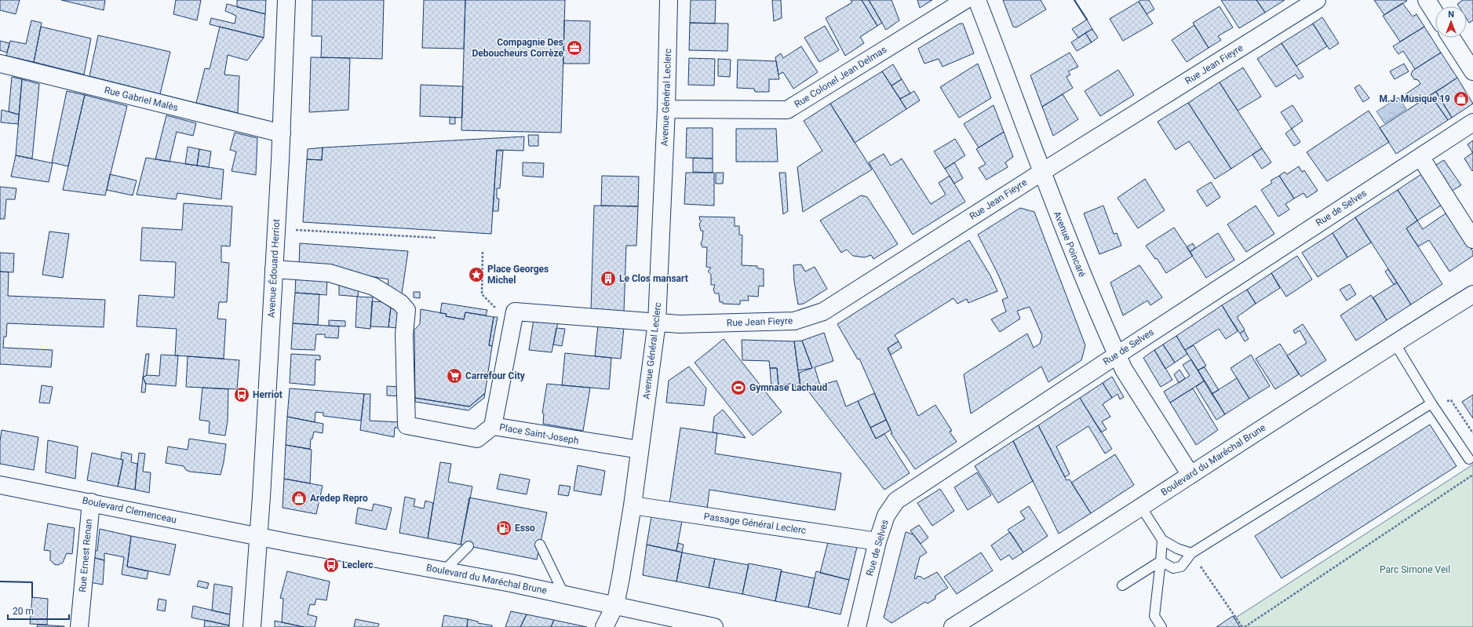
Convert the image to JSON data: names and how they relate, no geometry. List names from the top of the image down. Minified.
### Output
{"streets":{"street":["Rue Jean Fieyre","Rue Colonel Jean Delmas","Avenue Général Leclerc","Rue Gabriel Malès","Rue de Selves","Avenue Poincaré","Avenue Édouard Herriot","Place Saint-Joseph","Boulevard du Maréchal Brune","Boulevard Clemenceau","Passage Général Leclerc","Rue Ernest Renan"]},"crossings":[["Rue Jean Fieyre","Avenue Général Leclerc"],["Rue Jean Fieyre","Avenue Poincaré"],["Rue Colonel Jean Delmas","Avenue Général Leclerc"],["Avenue Général Leclerc","Place Saint-Joseph"],["Avenue Général Leclerc","Boulevard du Maréchal Brune"],["Avenue Général Leclerc","Passage Général Leclerc"],["Rue Gabriel Malès","Avenue Édouard Herriot"],["Rue de Selves","Avenue Poincaré"],["Rue de Selves","Passage Général Leclerc"],["Avenue Poincaré","Boulevard du Maréchal Brune"],["Avenue Édouard Herriot","Place Saint-Joseph"],["Avenue Édouard Herriot","Boulevard du Maréchal Brune"],["Avenue Édouard Herriot","Boulevard Clemenceau"],["Boulevard du Maréchal Brune","Boulevard Clemenceau"],["Boulevard Clemenceau","Rue Ernest Renan"]],"parks":["Parc Simone Veil"],"places":{"office":["Compagnie Des Deboucheurs Corrèze"],"shop":["M.J. Musique 19","Aredep Repro"],"place":["Place Georges Michel"],"building":["Le Clos mansart"],"supermarket":["Carrefour City"],"sports":["Gymnase Lachaud"],"bus stop":["Herriot","Leclerc"],"fuel station":["Esso"]},"scale_bar":"20 m","north":"top"}
